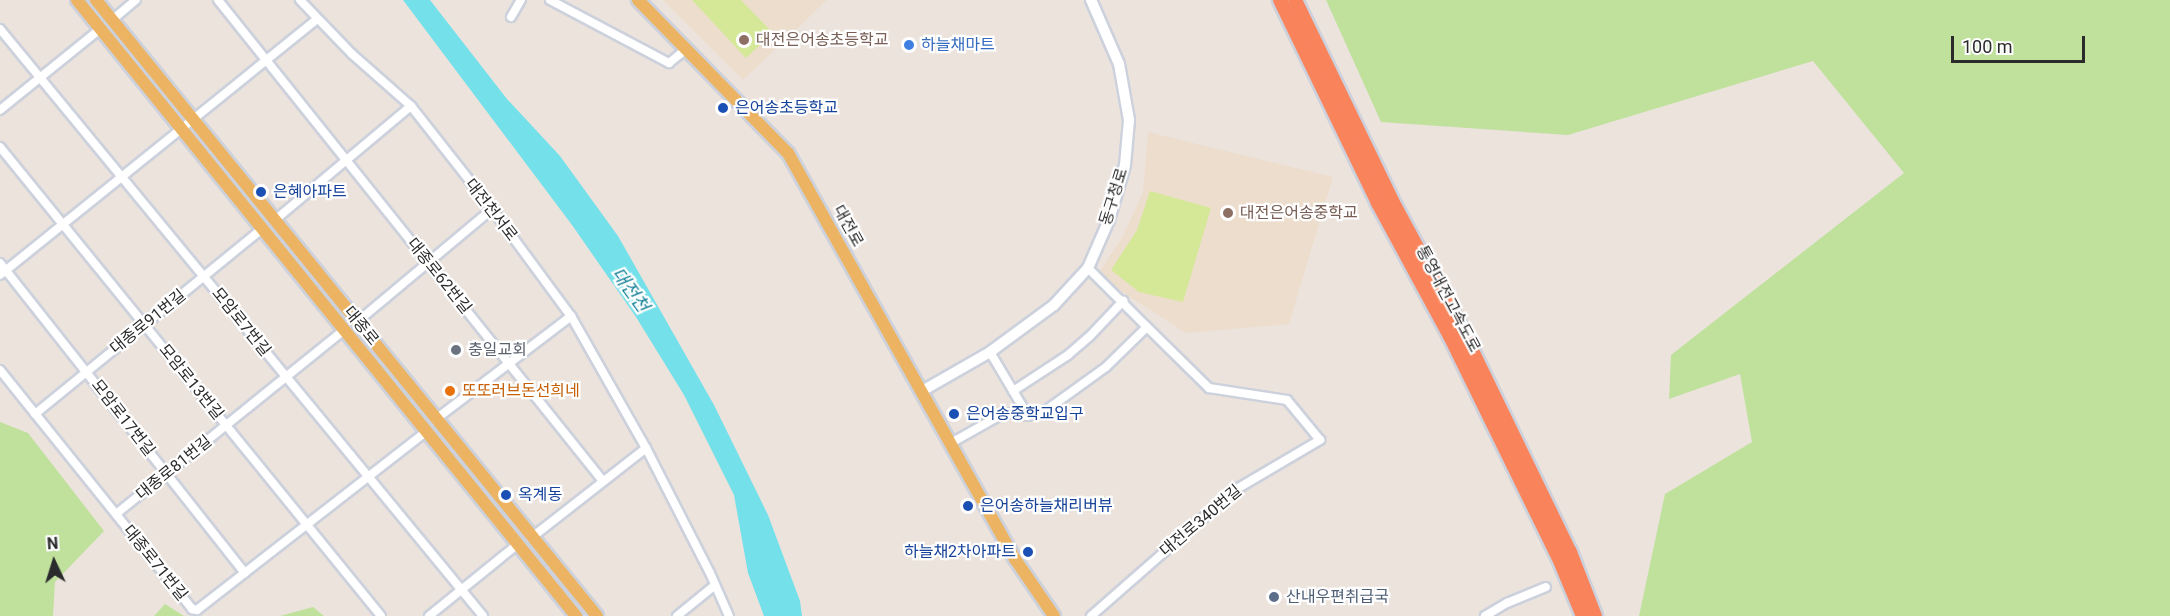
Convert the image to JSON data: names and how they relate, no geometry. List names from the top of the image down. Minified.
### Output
{"streets":{"highway":["통영대전고속도로"],"main road":["동구청로","대전로","대종로"],"street":["대전천서로","대종로62번길","대종로91번길","모암로7번길","모암로13번길","모암로17번길","대종로81번길","대전로340번길","대종로71번길"]},"crossings":[["동구청로","대전로"],["대전천서로","대종로"],["대종로62번길","대종로"],["대종로91번길","모암로7번길"],["대종로91번길","대종로"],["대종로91번길","모암로13번길"],["대종로91번길","모암로17번길"],["대종로91번길","대종로71번길"],["모암로7번길","대종로81번길"],["모암로7번길","대종로71번길"],["대종로","대종로81번길"],["대종로","대종로71번길"],["모암로13번길","대종로81번길"],["모암로13번길","대종로71번길"],["모암로17번길","대종로81번길"],["모암로17번길","대종로71번길"],["대종로81번길","대종로71번길"]],"water":["대전천"],"places":["대전은어송초등학교","하늘채마트","은어송초등학교","은혜아파트","대전은어송중학교","충일교회","또또러브돈선희네","은어송중학교입구","옥계동","은어송하늘채리버뷰","하늘채2차아파트","산내우편취급국"],"scale_bar":"100 m","north":"top"}
